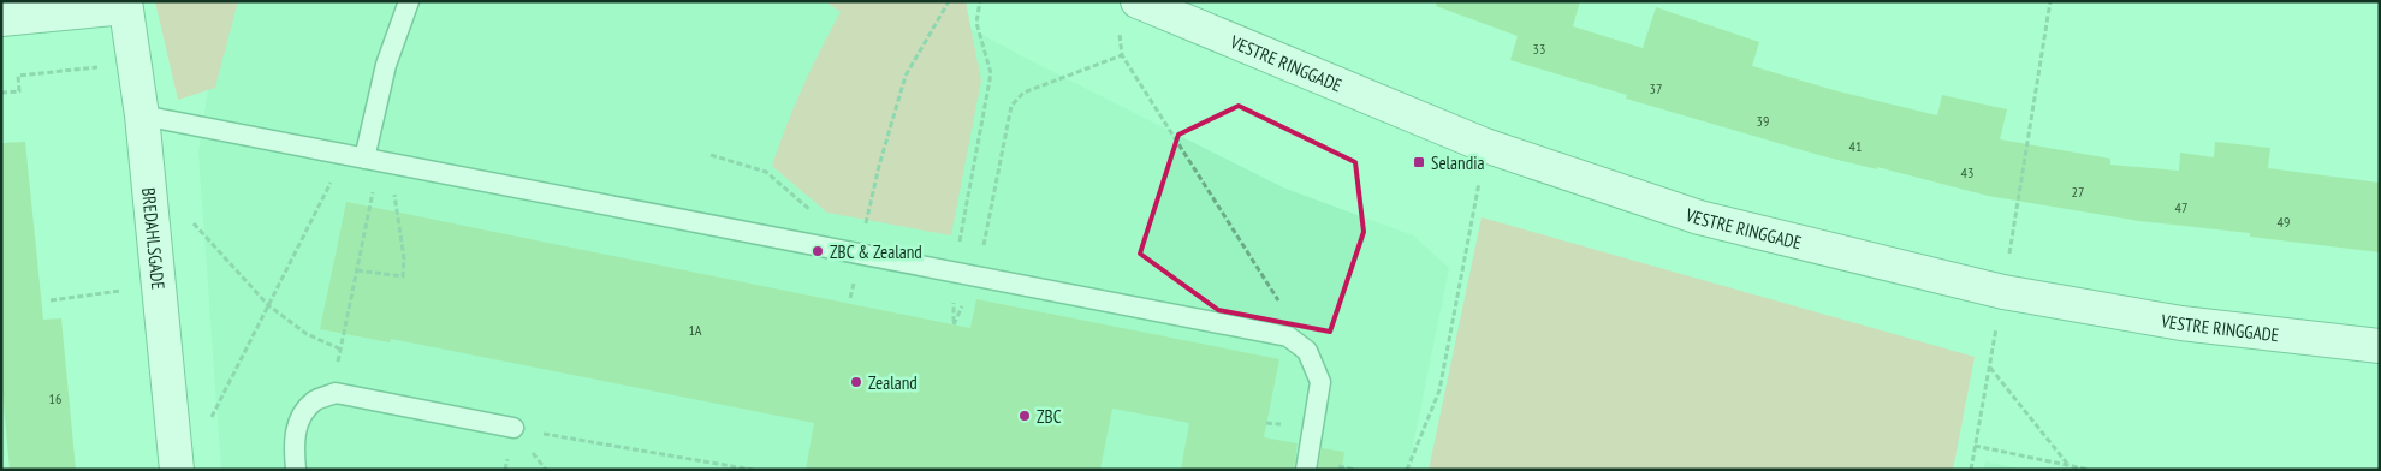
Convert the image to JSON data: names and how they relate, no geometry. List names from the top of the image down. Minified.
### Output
{"streets":{"street":["VESTRE RINGGADE","BREDAHLSGADE"]},"places":{"transit":["Selandia"],"other":["ZBC & Zealand","Zealand","ZBC"]},"house_numbers":["33","37","39","41","43","27","47","49","1A","16"]}
